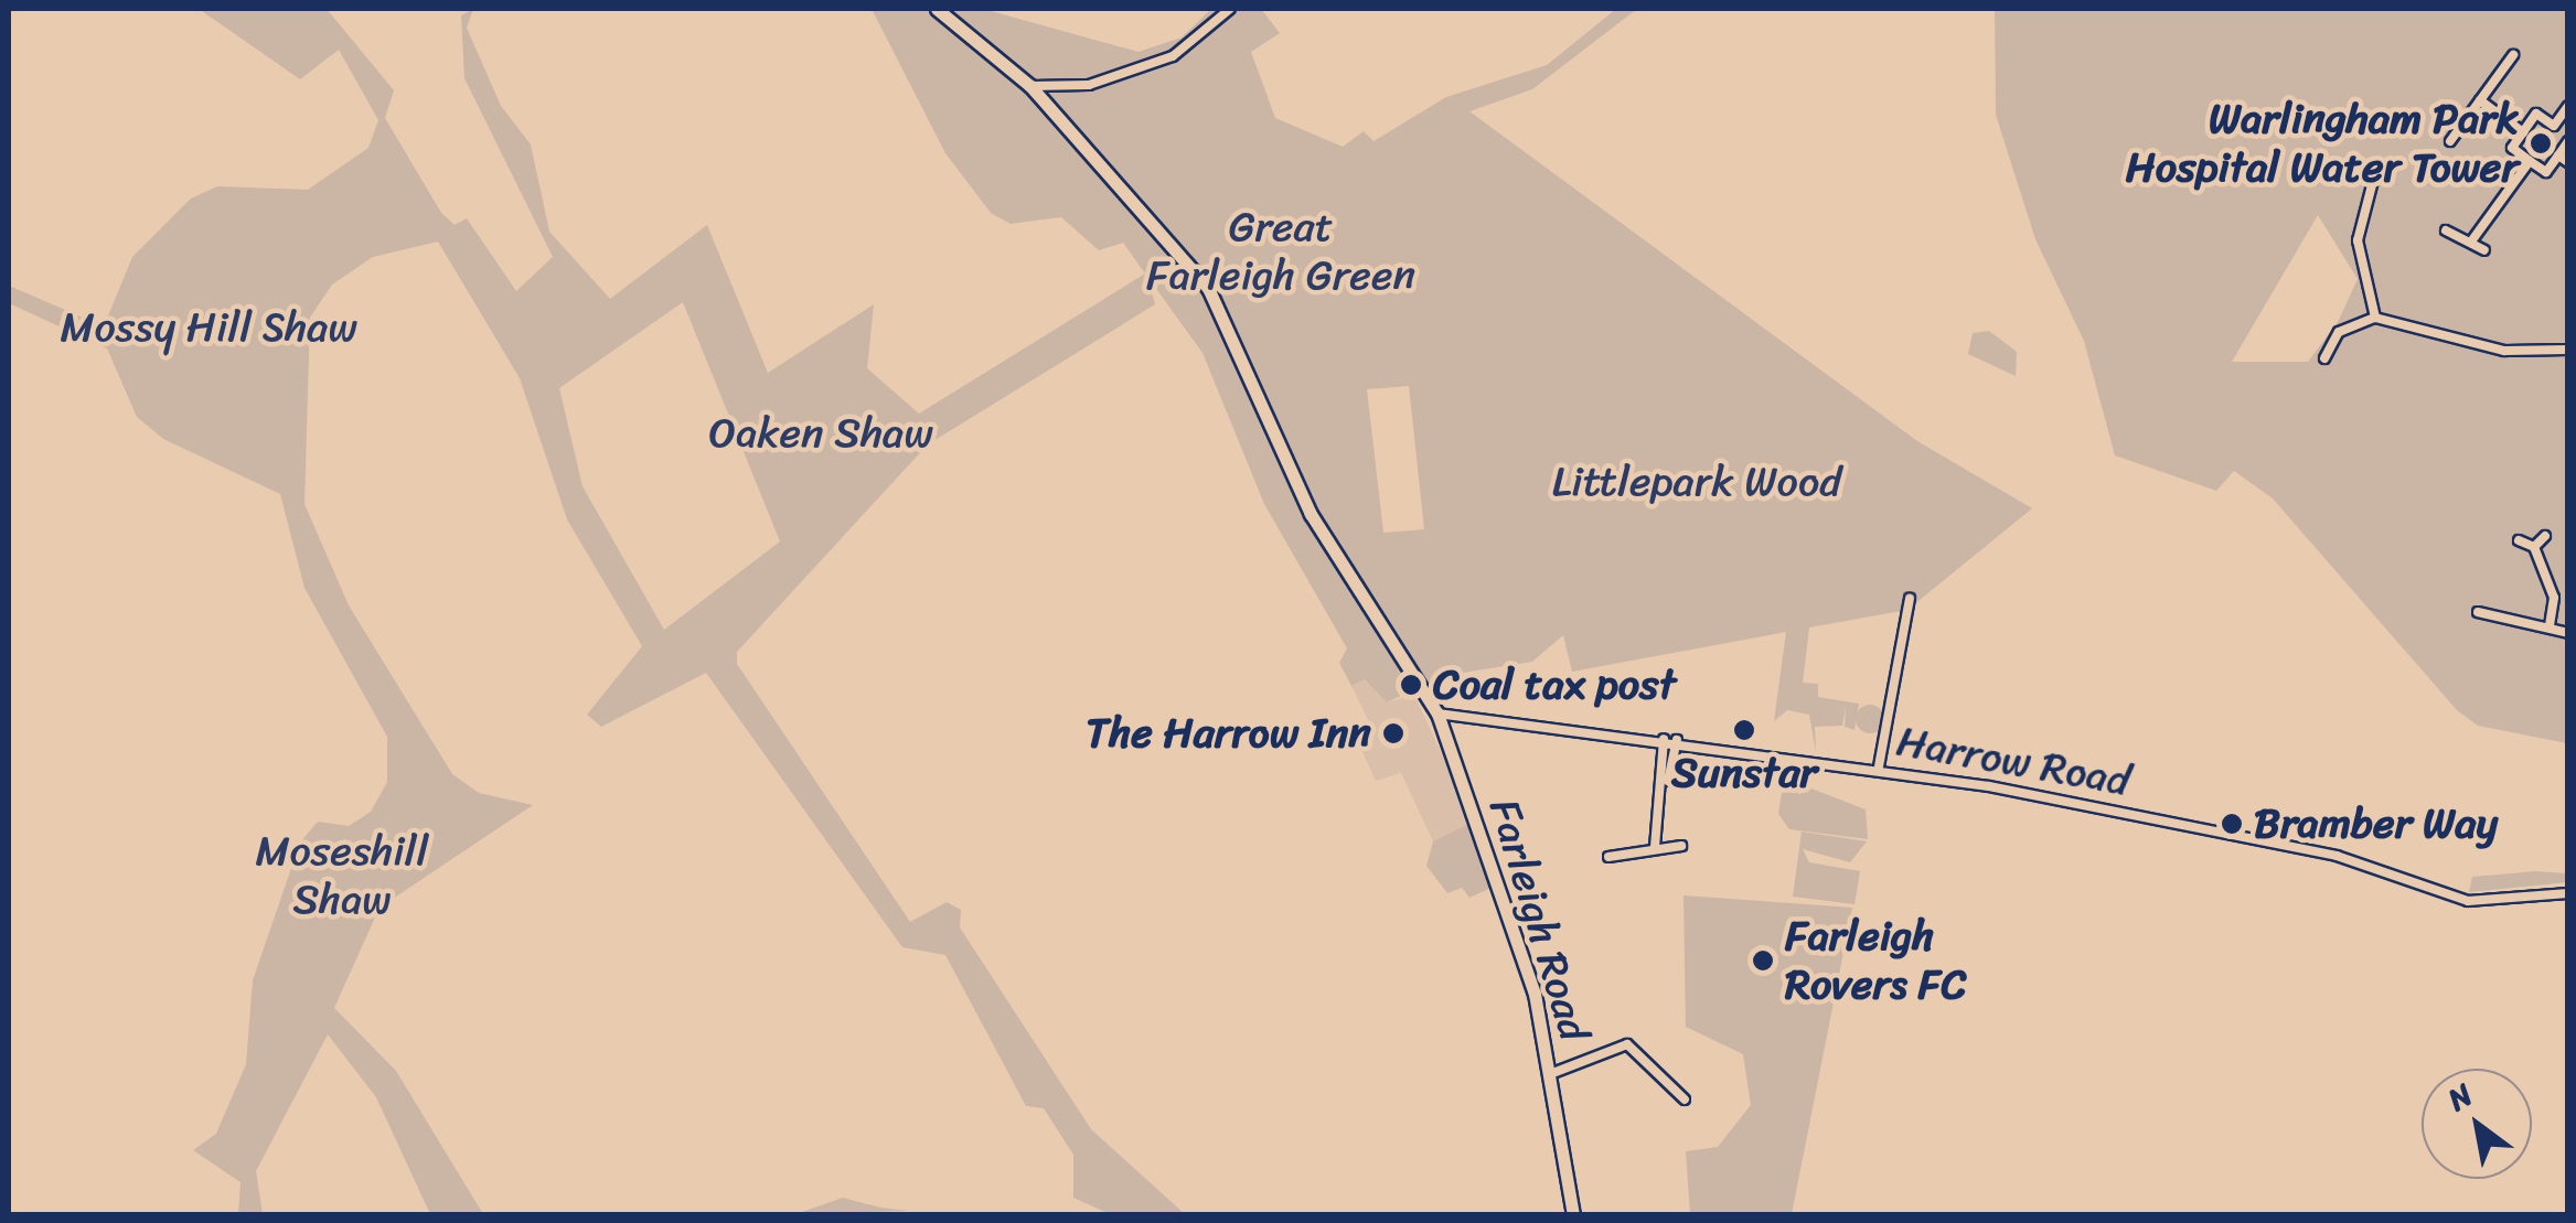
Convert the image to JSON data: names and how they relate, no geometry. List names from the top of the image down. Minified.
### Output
{"streets":{"street":["Harrow Road","Farleigh Road"]},"crossings":[["Harrow Road","Farleigh Road"]],"parks":["Great Farleigh Green","Mossy Hill Shaw","Oaken Shaw","Littlepark Wood","Moseshill Shaw"],"places":["Warlingham Park Hospital Water Tower","Coal tax post","Sunstar","The Harrow Inn","Bramber Way","Farleigh Rovers FC"],"north":"top left"}
